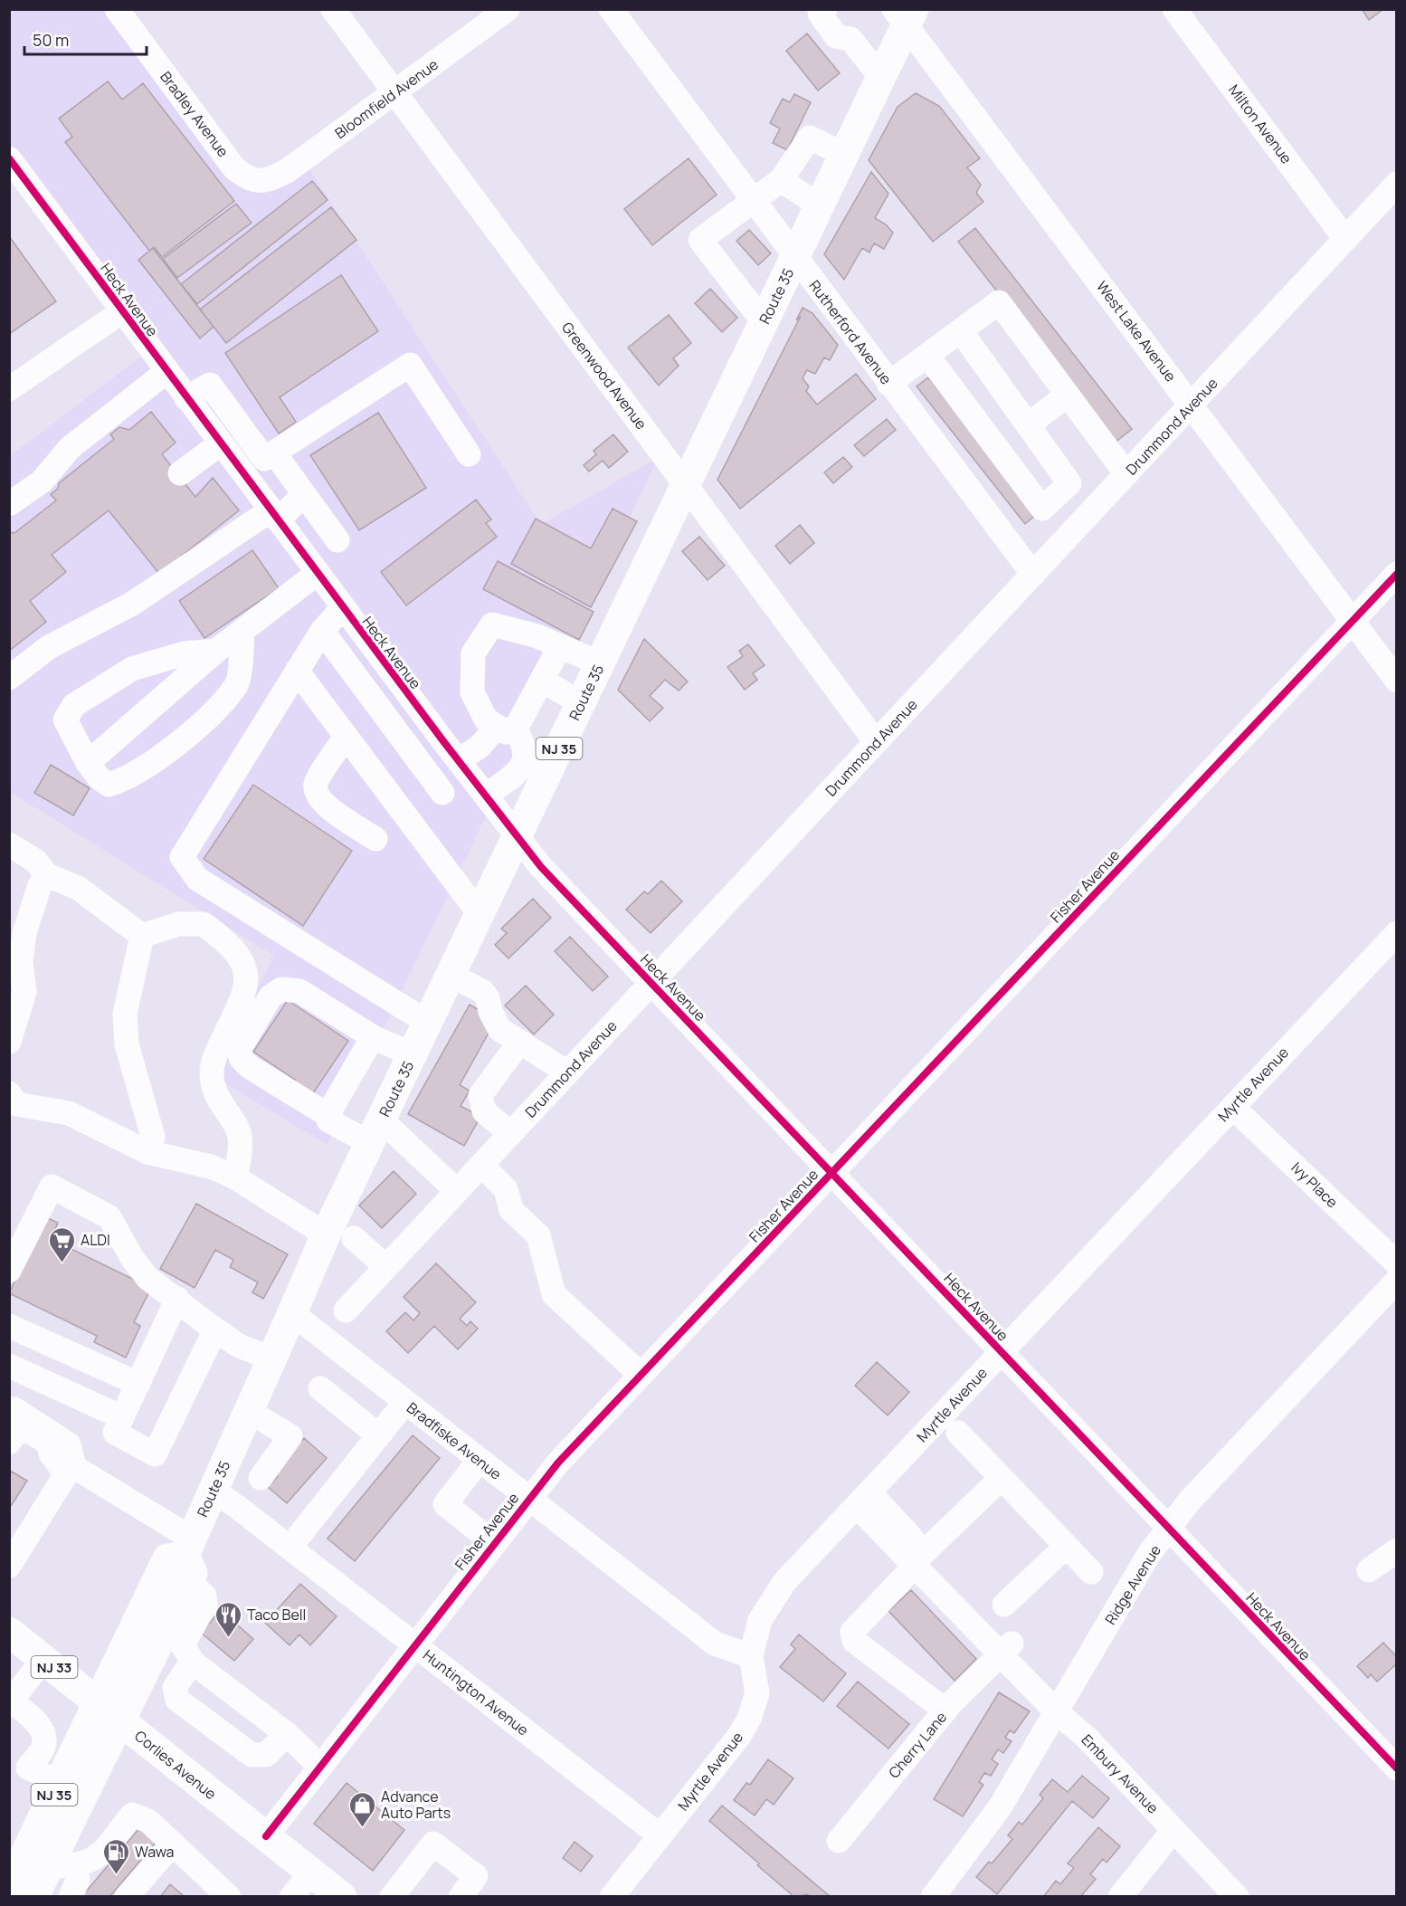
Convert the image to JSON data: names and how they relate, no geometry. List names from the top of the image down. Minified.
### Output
{"streets":{"main road":["Route 35","NJ 35","NJ 33","Corlies Avenue"],"street":["Bloomfield Avenue","Bradley Avenue","Milton Avenue","Heck Avenue","West Lake Avenue","Rutherford Avenue","Greenwood Avenue","Drummond Avenue","Fisher Avenue","Myrtle Avenue","Ivy Place","Bradfiske Avenue","Ridge Avenue","Huntington Avenue","Cherry Lane","Embury Avenue"]},"crossings":[["Bloomfield Avenue","Bradley Avenue"],["Bloomfield Avenue","Greenwood Avenue"],["Milton Avenue","Drummond Avenue"],["Route 35","Heck Avenue"],["Route 35","West Lake Avenue"],["Route 35","Rutherford Avenue"],["Route 35","Greenwood Avenue"],["Route 35","NJ 35"],["Route 35","Bradfiske Avenue"],["Route 35","Huntington Avenue"],["Route 35","Corlies Avenue"],["Heck Avenue","Drummond Avenue"],["Heck Avenue","Fisher Avenue"],["Heck Avenue","Myrtle Avenue"],["Heck Avenue","Ridge Avenue"],["West Lake Avenue","Drummond Avenue"],["West Lake Avenue","Fisher Avenue"],["Rutherford Avenue","Drummond Avenue"],["Greenwood Avenue","Drummond Avenue"],["NJ 35","Corlies Avenue"],["Fisher Avenue","Bradfiske Avenue"],["Fisher Avenue","Huntington Avenue"],["Fisher Avenue","Corlies Avenue"],["Myrtle Avenue","Ivy Place"],["Myrtle Avenue","Bradfiske Avenue"],["Myrtle Avenue","Huntington Avenue"],["Myrtle Avenue","Embury Avenue"],["Ridge Avenue","Embury Avenue"],["Cherry Lane","Embury Avenue"]],"places":{"supermarket":["ALDI"],"restaurant":["Taco Bell"],"shop":["Advance Auto Parts"],"fuel station":["Wawa"]},"scale_bar":"50 m"}
